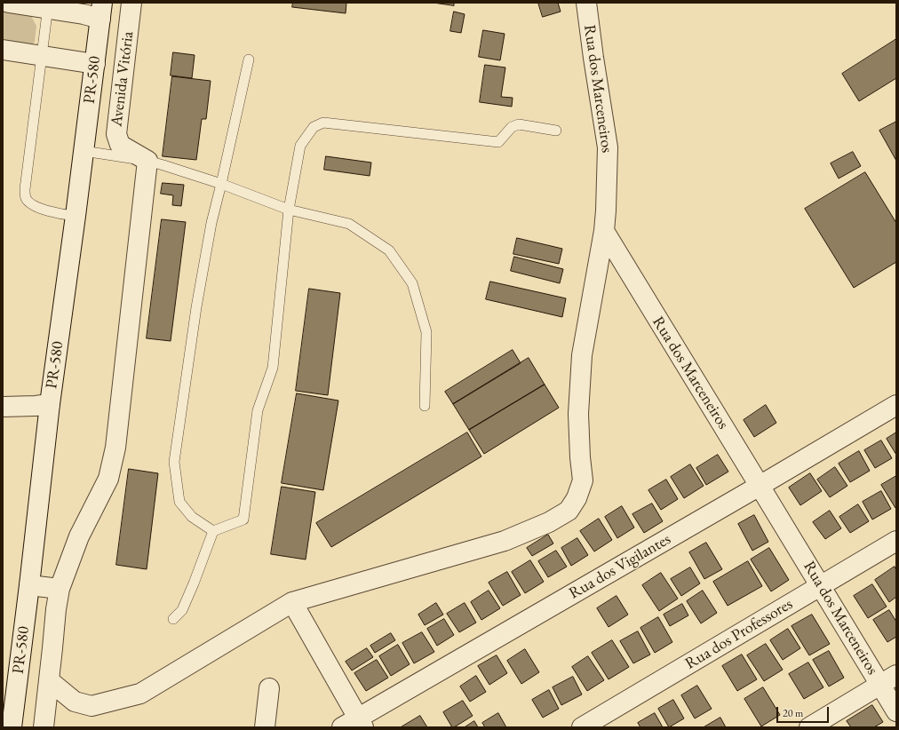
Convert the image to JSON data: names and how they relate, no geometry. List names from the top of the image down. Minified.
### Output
{"streets":{"street":["Avenida Vitória","PR-580","Rua dos Marceneiros","Rua dos Vigilantes","Rua dos Professores"]},"crossings":[["Rua dos Marceneiros","Rua dos Vigilantes"],["Rua dos Marceneiros","Rua dos Professores"]],"scale_bar":"20 m"}
